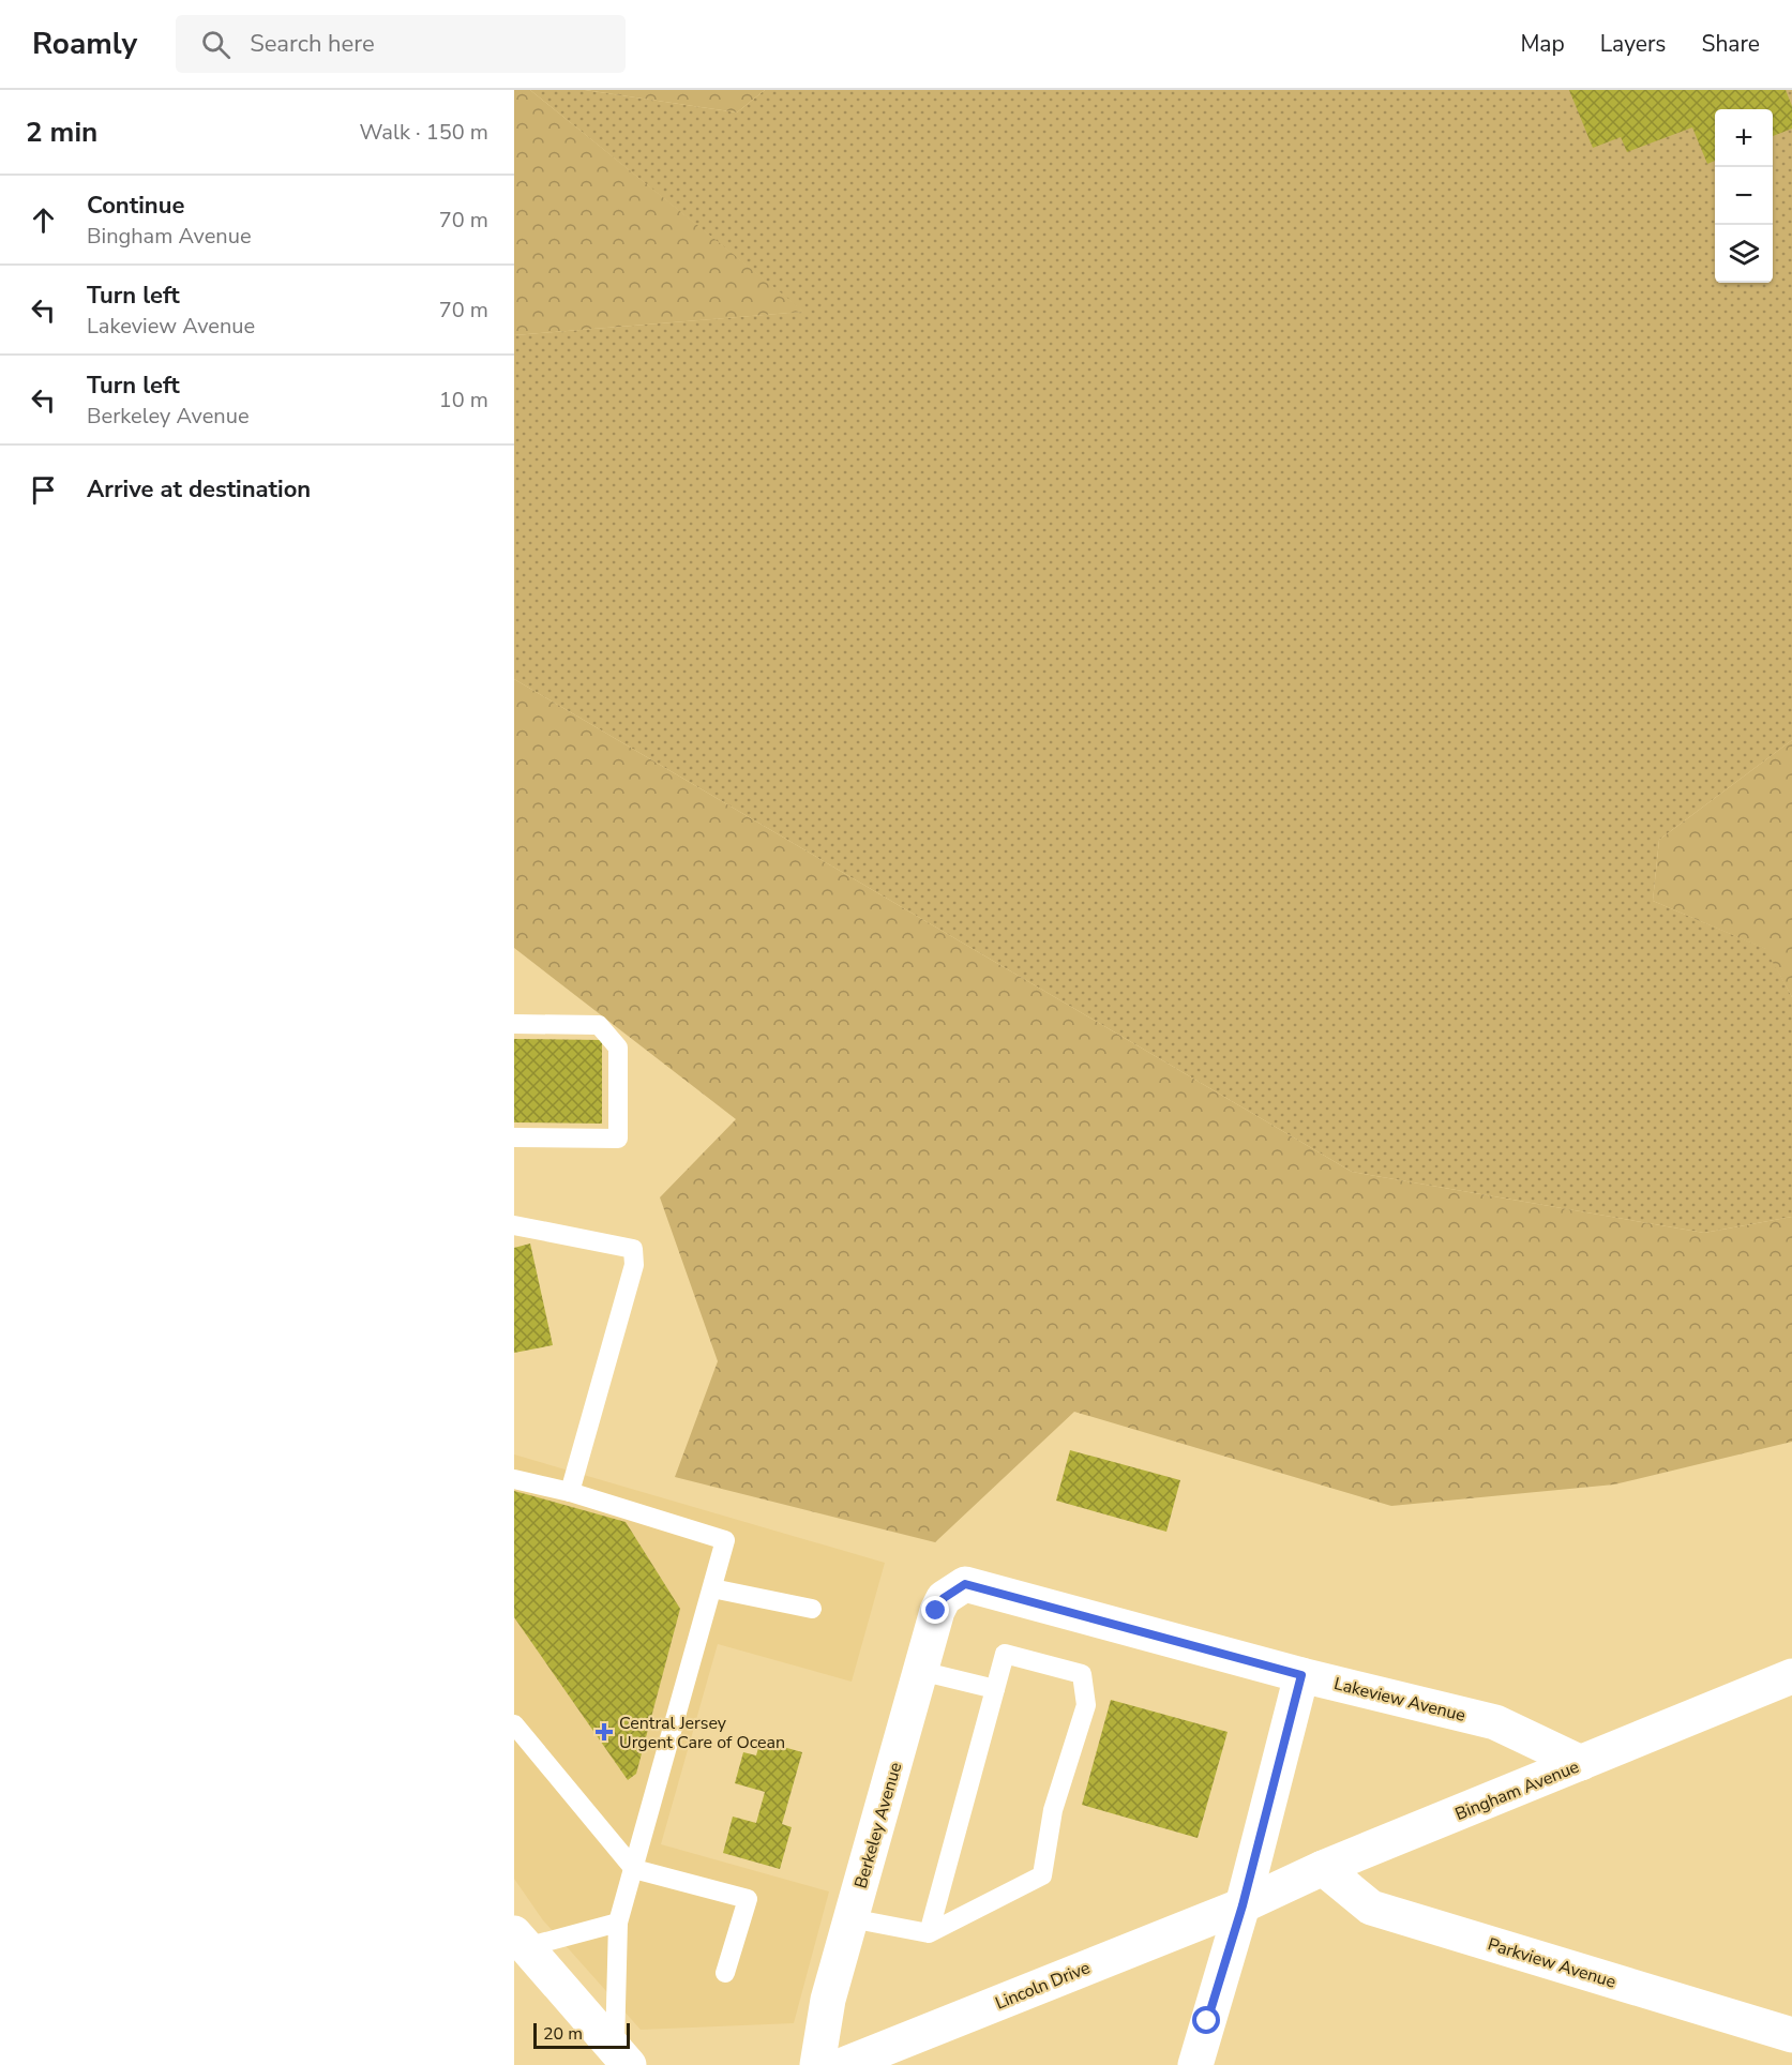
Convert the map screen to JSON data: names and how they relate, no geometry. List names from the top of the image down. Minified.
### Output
{"streets":{"street":["Lakeview Avenue","Bingham Avenue","Berkeley Avenue","Parkview Avenue","Lincoln Drive"]},"crossings":[["Lakeview Avenue","Bingham Avenue"],["Lakeview Avenue","Berkeley Avenue"],["Bingham Avenue","Parkview Avenue"],["Bingham Avenue","Lincoln Drive"]],"places":{"health":["Central Jersey Urgent Care of Ocean"]},"scale_bar":"20 m","page":{"header":"Roamly","search":"Search here","nav":["Map","Layers","Share"],"heading":["2 min","Walk · 150 m"],"map_buttons":["+","−"],"list":[["Continue","Bingham Avenue","70 m"],["Turn left","Lakeview Avenue","70 m"],["Turn left","Berkeley Avenue","10 m"],"Arrive at destination"],"scale":"20 m"}}
